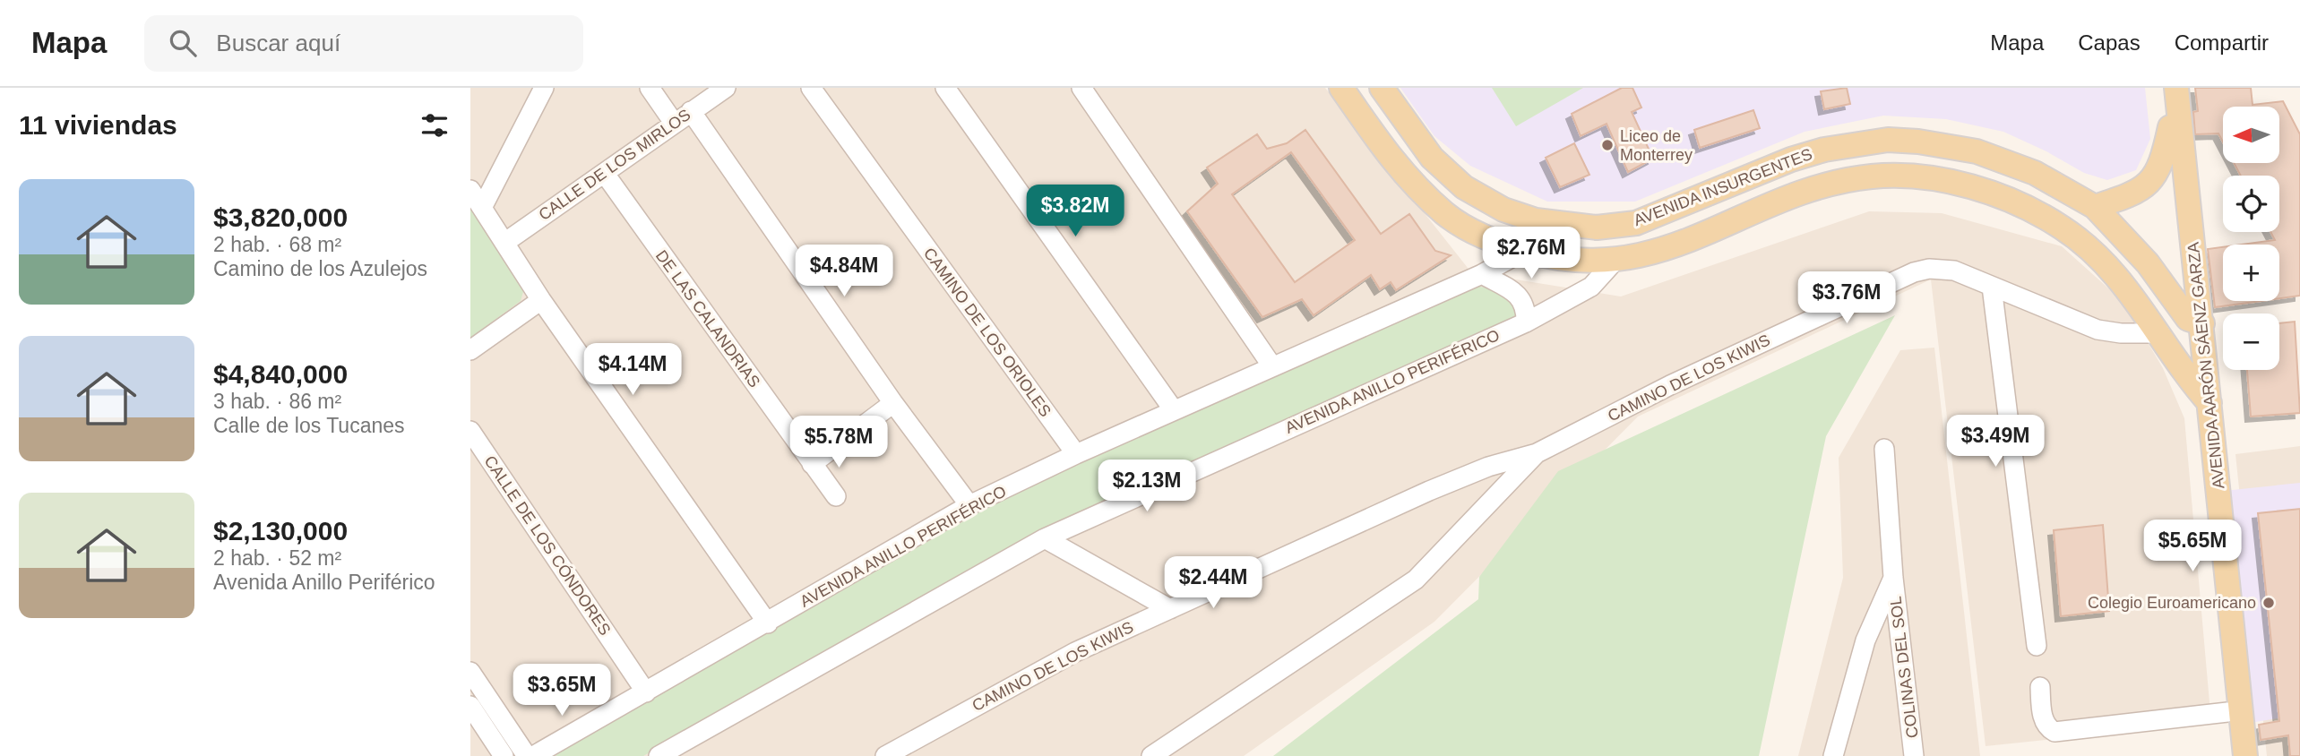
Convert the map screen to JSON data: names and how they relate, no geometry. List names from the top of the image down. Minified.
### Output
{"streets":{"main road":["AVENIDA INSURGENTES","AVENIDA AARÓN SÁENZ GARZA"],"street":["CALLE DE LOS MIRLOS","DE LAS CALANDRIAS","CAMINO DE LOS ORIOLES","CAMINO DE LOS KIWIS","AVENIDA ANILLO PERIFÉRICO","CALLE DE LOS CÓNDORES","COLINAS DEL SOL"]},"crossings":[["CALLE DE LOS MIRLOS","DE LAS CALANDRIAS"],["AVENIDA INSURGENTES","AVENIDA AARÓN SÁENZ GARZA"],["CAMINO DE LOS ORIOLES","AVENIDA ANILLO PERIFÉRICO"],["AVENIDA ANILLO PERIFÉRICO","CALLE DE LOS CÓNDORES"]],"places":["Liceo de Monterrey","Colegio Euroamericano"],"north":"left","page":{"header":"Mapa","search":"Buscar aquí","nav":["Mapa","Capas","Compartir"],"heading":"11 viviendas","map_buttons":["+","−"],"list":[{"name":"$3,820,000","note":"2 hab. · 68 m² · Camino de los Azulejos"},{"name":"$4,840,000","note":"3 hab. · 86 m² · Calle de los Tucanes"},{"name":"$2,130,000","note":"2 hab. · 52 m² · Avenida Anillo Periférico"}],"price":["$3.82M","$2.76M","$4.84M","$3.76M","$4.14M","$3.49M","$5.78M","$2.13M","$5.65M","$2.44M","$3.65M"]}}
